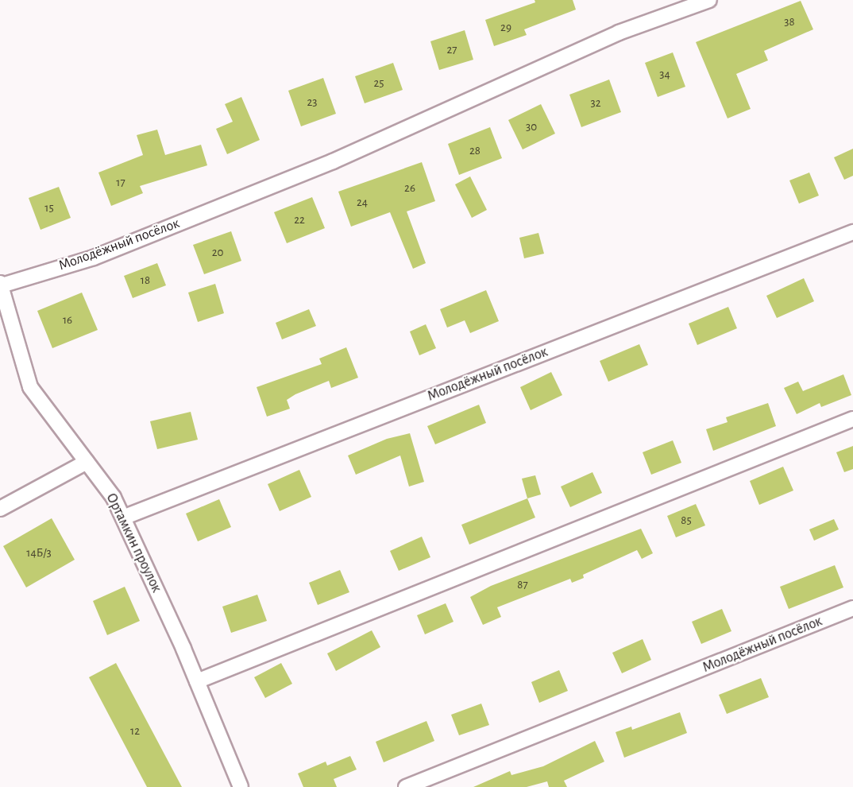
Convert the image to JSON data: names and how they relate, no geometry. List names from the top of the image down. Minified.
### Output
{"streets":{"street":["Молодёжный посёлок","Ортамкин проулок"]},"crossings":[["Молодёжный посёлок","Ортамкин проулок"]],"house_numbers":["38","29","27","34","25","23","32","30","28","17","26","24","15","22","20","18","16","85","14Б/3","87","12"]}
